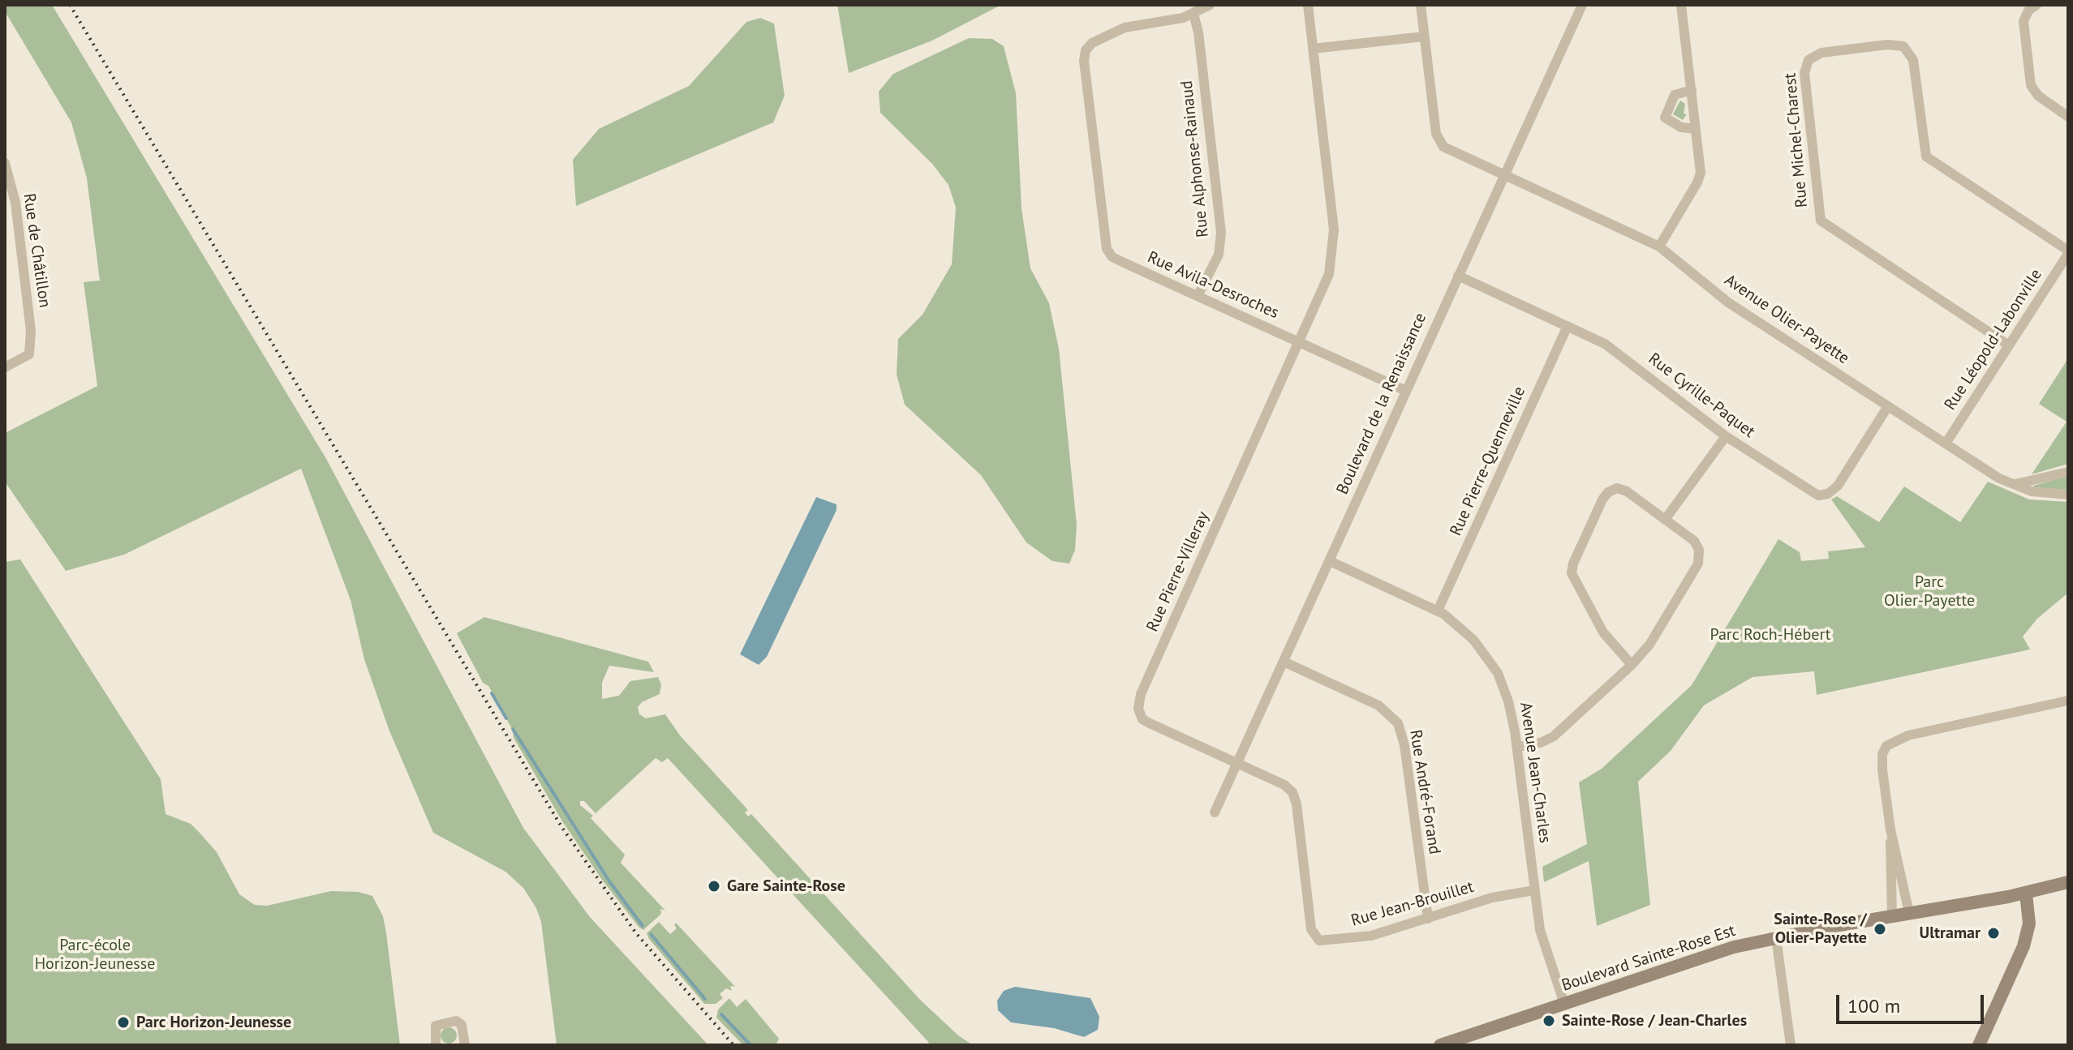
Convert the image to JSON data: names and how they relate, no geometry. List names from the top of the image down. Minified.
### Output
{"streets":{"street":["Rue Michel-Charest","Rue Alphonse-Rainaud","Rue de Châtillon","Rue Avila-Desroches","Avenue Olier-Payette","Rue Léopold-Labonville","Rue Cyrille-Paquet","Boulevard de la Renaissance","Rue Pierre-Quenneville","Rue Pierre-Villeray","Avenue Jean-Charles","Rue André-Forand","Rue Jean-Brouillet","Boulevard Sainte-Rose Est"]},"crossings":[["Rue Michel-Charest","Rue Léopold-Labonville"],["Rue Alphonse-Rainaud","Rue Avila-Desroches"],["Rue Avila-Desroches","Boulevard de la Renaissance"],["Rue Avila-Desroches","Rue Pierre-Villeray"],["Avenue Olier-Payette","Rue Léopold-Labonville"],["Avenue Olier-Payette","Rue Cyrille-Paquet"],["Avenue Olier-Payette","Boulevard de la Renaissance"],["Rue Cyrille-Paquet","Boulevard de la Renaissance"],["Rue Cyrille-Paquet","Rue Pierre-Quenneville"],["Boulevard de la Renaissance","Rue Pierre-Villeray"],["Boulevard de la Renaissance","Avenue Jean-Charles"],["Boulevard de la Renaissance","Rue André-Forand"],["Boulevard de la Renaissance","Rue Jean-Brouillet"],["Rue Pierre-Quenneville","Avenue Jean-Charles"],["Rue Pierre-Villeray","Rue Jean-Brouillet"],["Avenue Jean-Charles","Rue Jean-Brouillet"],["Avenue Jean-Charles","Boulevard Sainte-Rose Est"],["Rue André-Forand","Rue Jean-Brouillet"]],"parks":["Parc Olier-Payette","Parc Roch-Hébert","Parc-école Horizon-Jeunesse"],"places":["Gare Sainte-Rose","Sainte-Rose / Olier-Payette","Ultramar","Sainte-Rose / Jean-Charles","Parc Horizon-Jeunesse"],"scale_bar":"100 m"}
